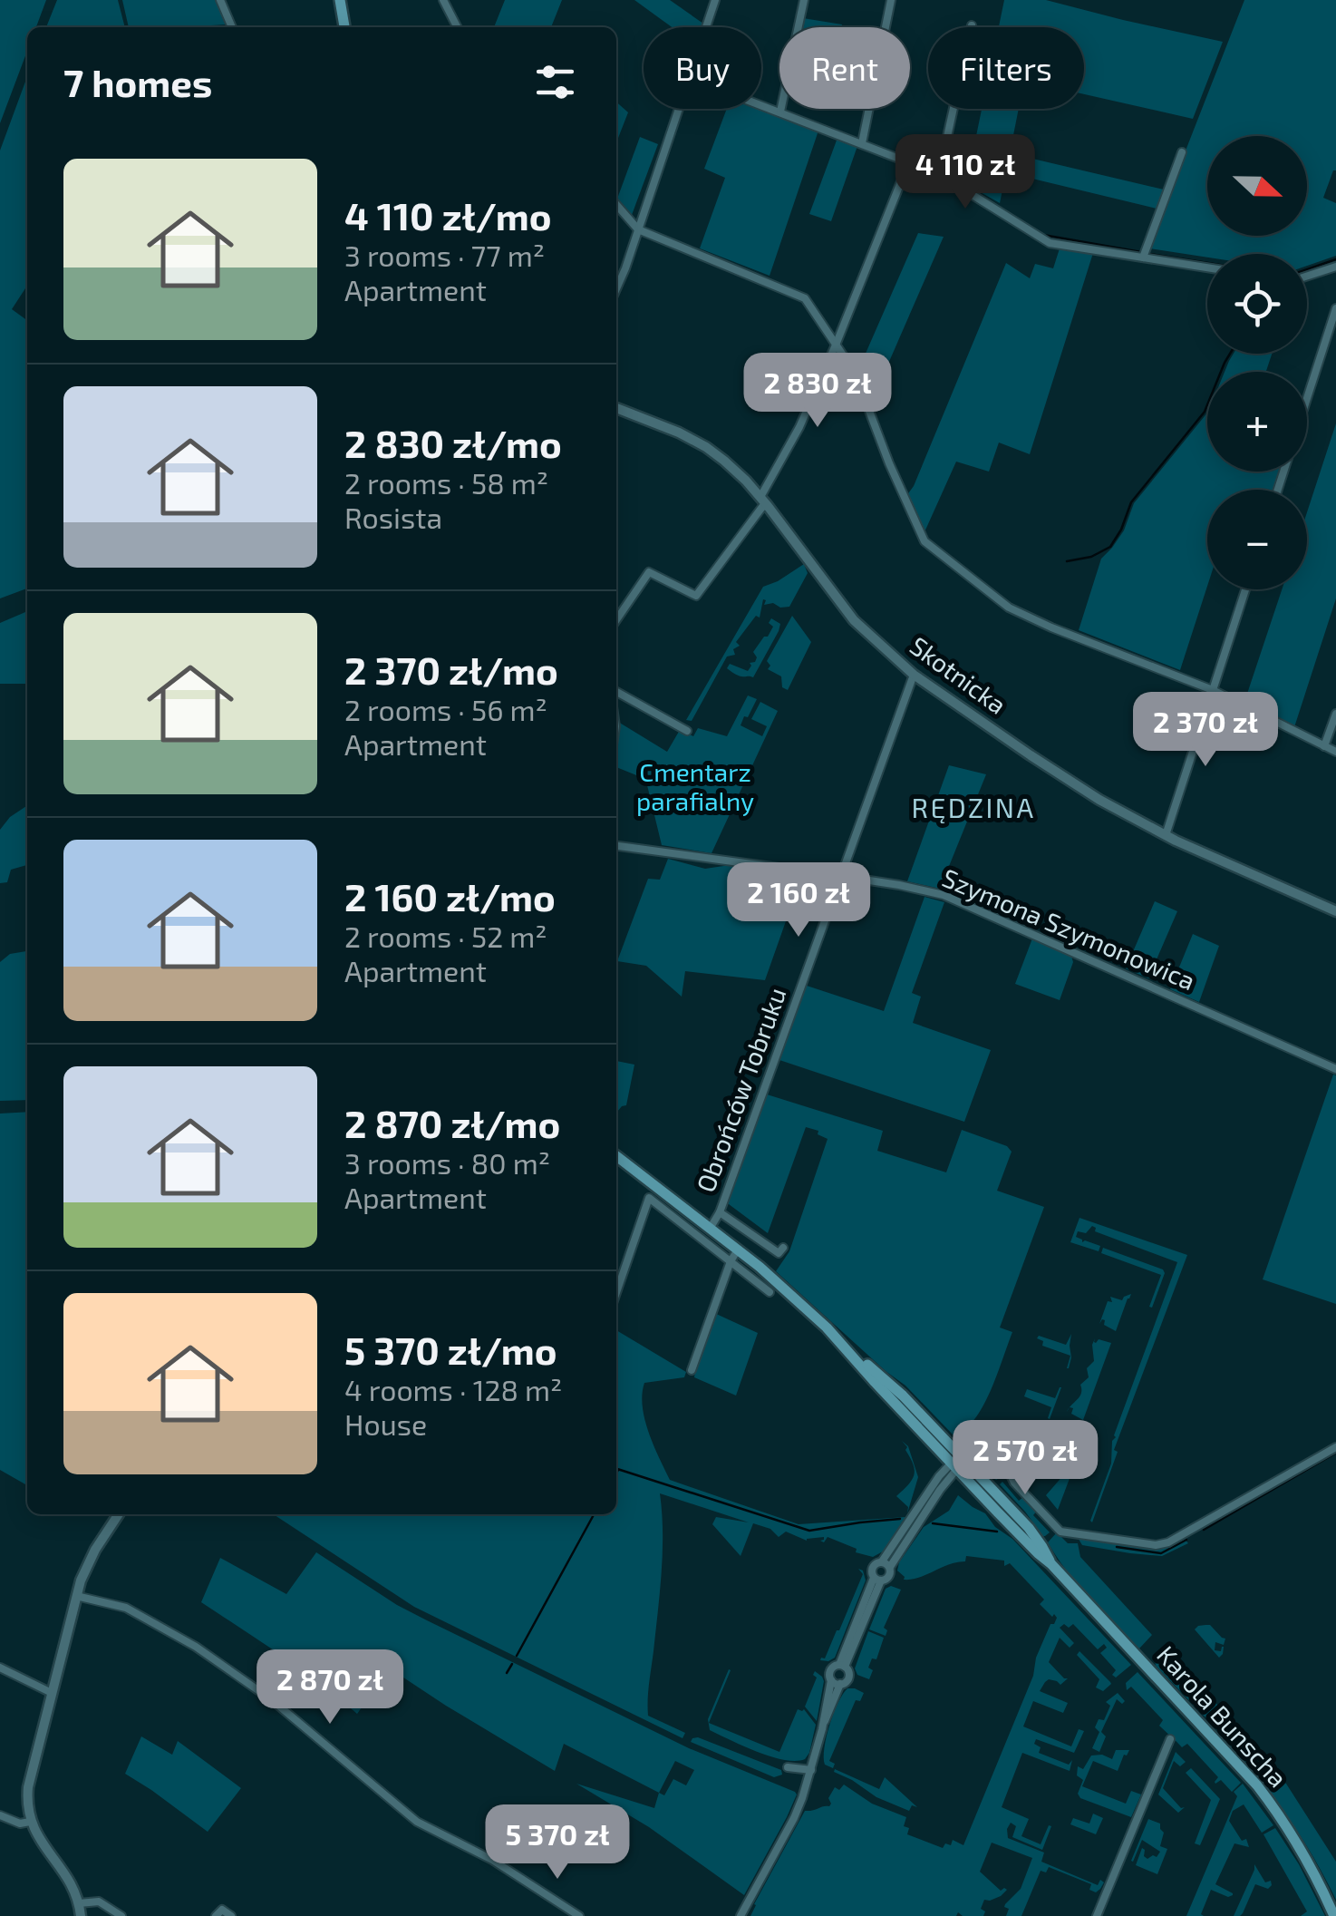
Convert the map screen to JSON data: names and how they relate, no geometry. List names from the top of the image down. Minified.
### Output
{"streets":{"main road":["Karola Bunscha"],"street":["Skotnicka","Szymona Szymonowica","Obrońców Tobruku"]},"crossings":[["Skotnicka","Obrońców Tobruku"],["Szymona Szymonowica","Obrońców Tobruku"],["Obrońców Tobruku","Karola Bunscha"]],"districts":["RĘDZINA"],"parks":["Cmentarz parafialny"],"north":"right","page":{"chip":["Buy","Rent","Filters"],"heading":"7 homes","price":["4 110 zł","2 830 zł","2 370 zł","2 160 zł","2 570 zł","2 870 zł","5 370 zł"],"map_buttons":["+","−"],"list":[{"name":"4 110 zł/mo","note":"3 rooms · 77 m² · Apartment"},{"name":"2 830 zł/mo","note":"2 rooms · 58 m² · Rosista"},{"name":"2 370 zł/mo","note":"2 rooms · 56 m² · Apartment"},{"name":"2 160 zł/mo","note":"2 rooms · 52 m² · Apartment"},{"name":"2 870 zł/mo","note":"3 rooms · 80 m² · Apartment"},{"name":"5 370 zł/mo","note":"4 rooms · 128 m² · House"}]}}
